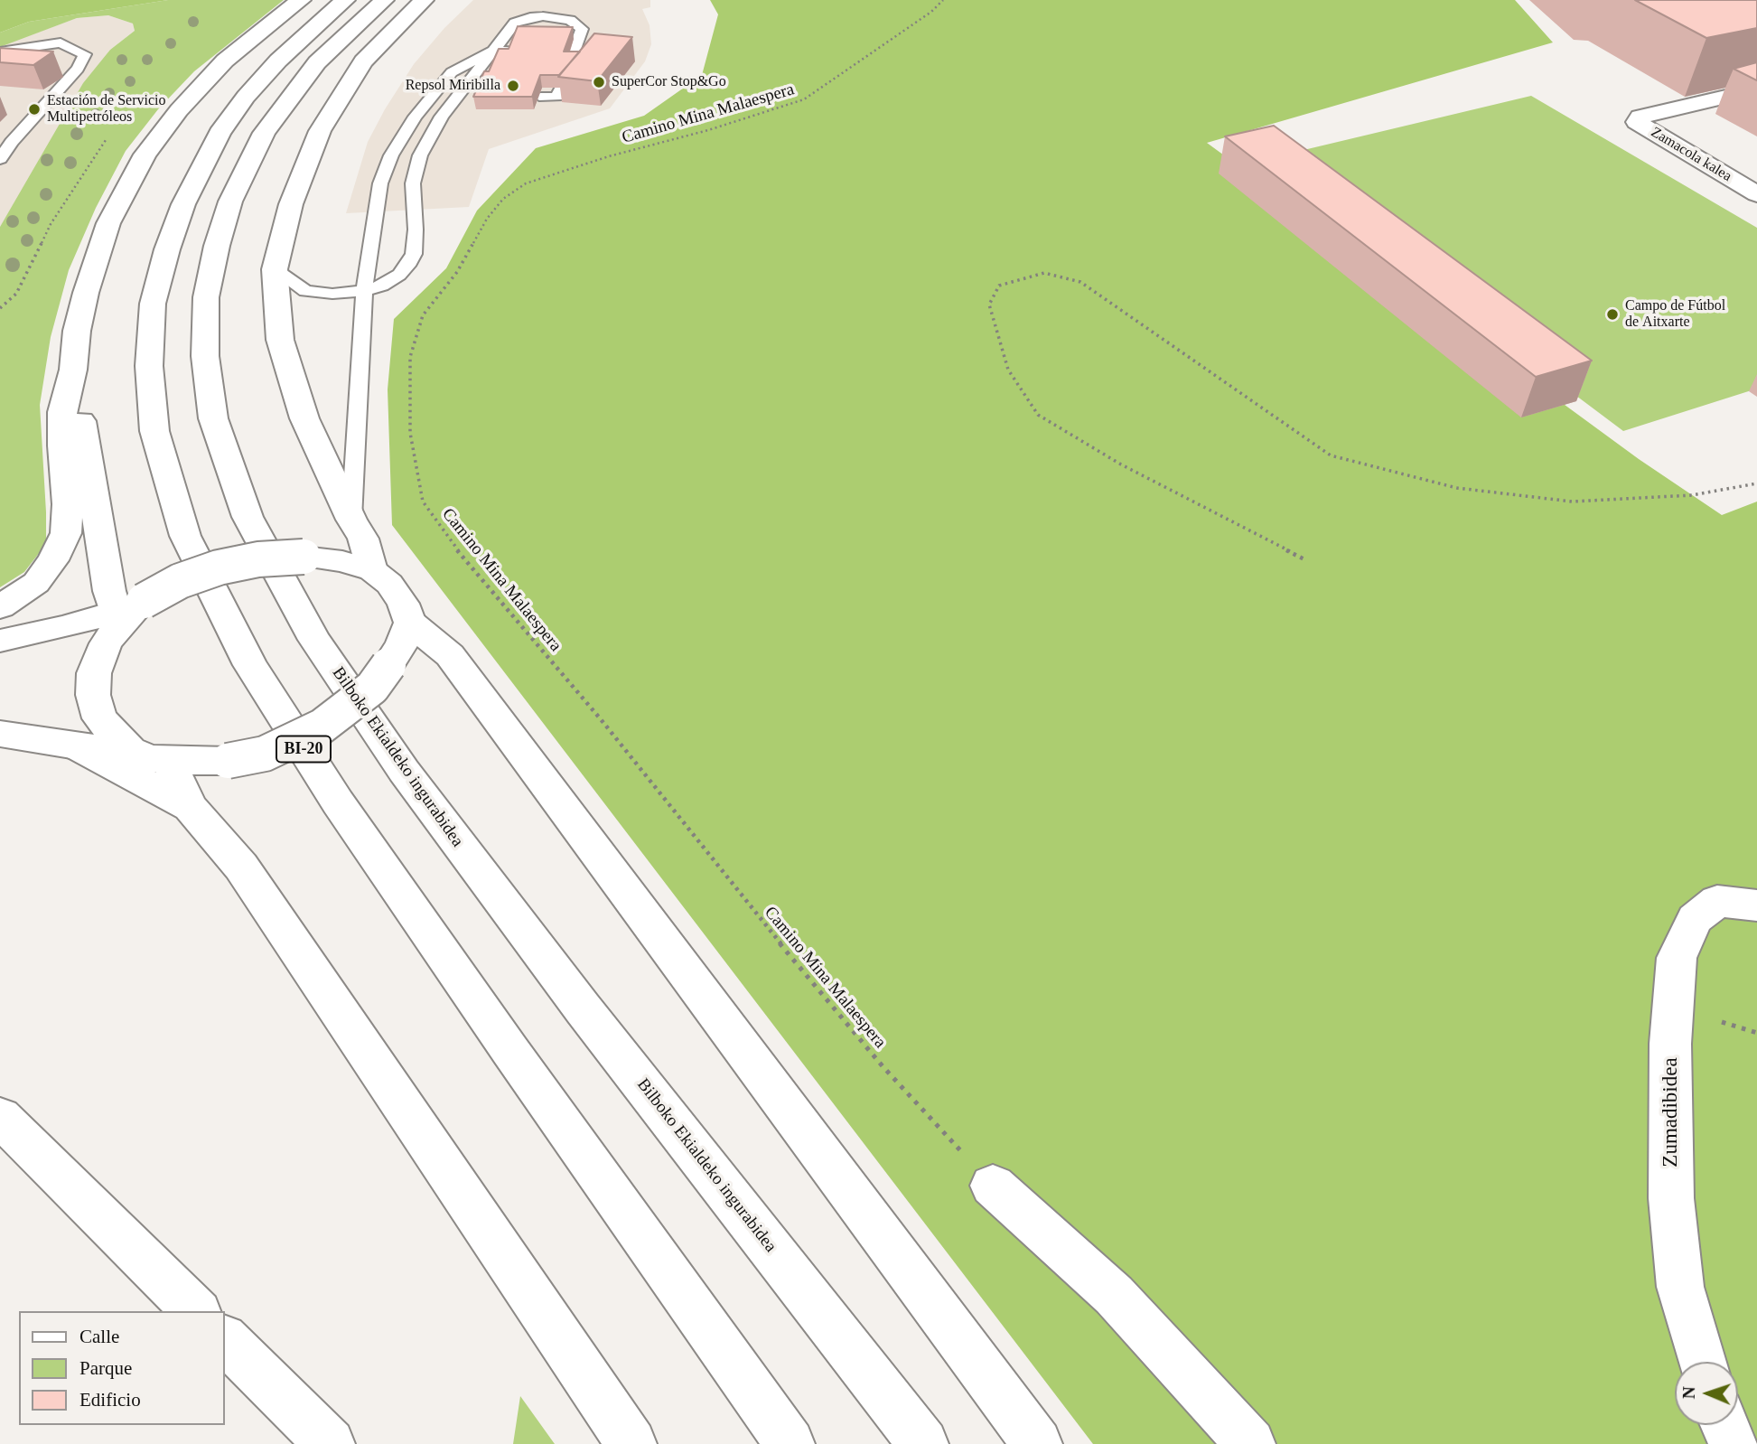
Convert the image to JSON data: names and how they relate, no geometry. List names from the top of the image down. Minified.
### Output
{"streets":{"main road":["Zamacola kalea","BI-20","Bilboko Ekialdeko ingurabidea","Zumadibidea"],"path":["Camino Mina Malaespera"]},"places":["SuperCor Stop&Go","Repsol Miribilla","Estación de Servicio Multipetróleos","Campo de Fútbol de Aitxarte"],"legend":["Calle","Parque","Edificio"],"north":"left"}
